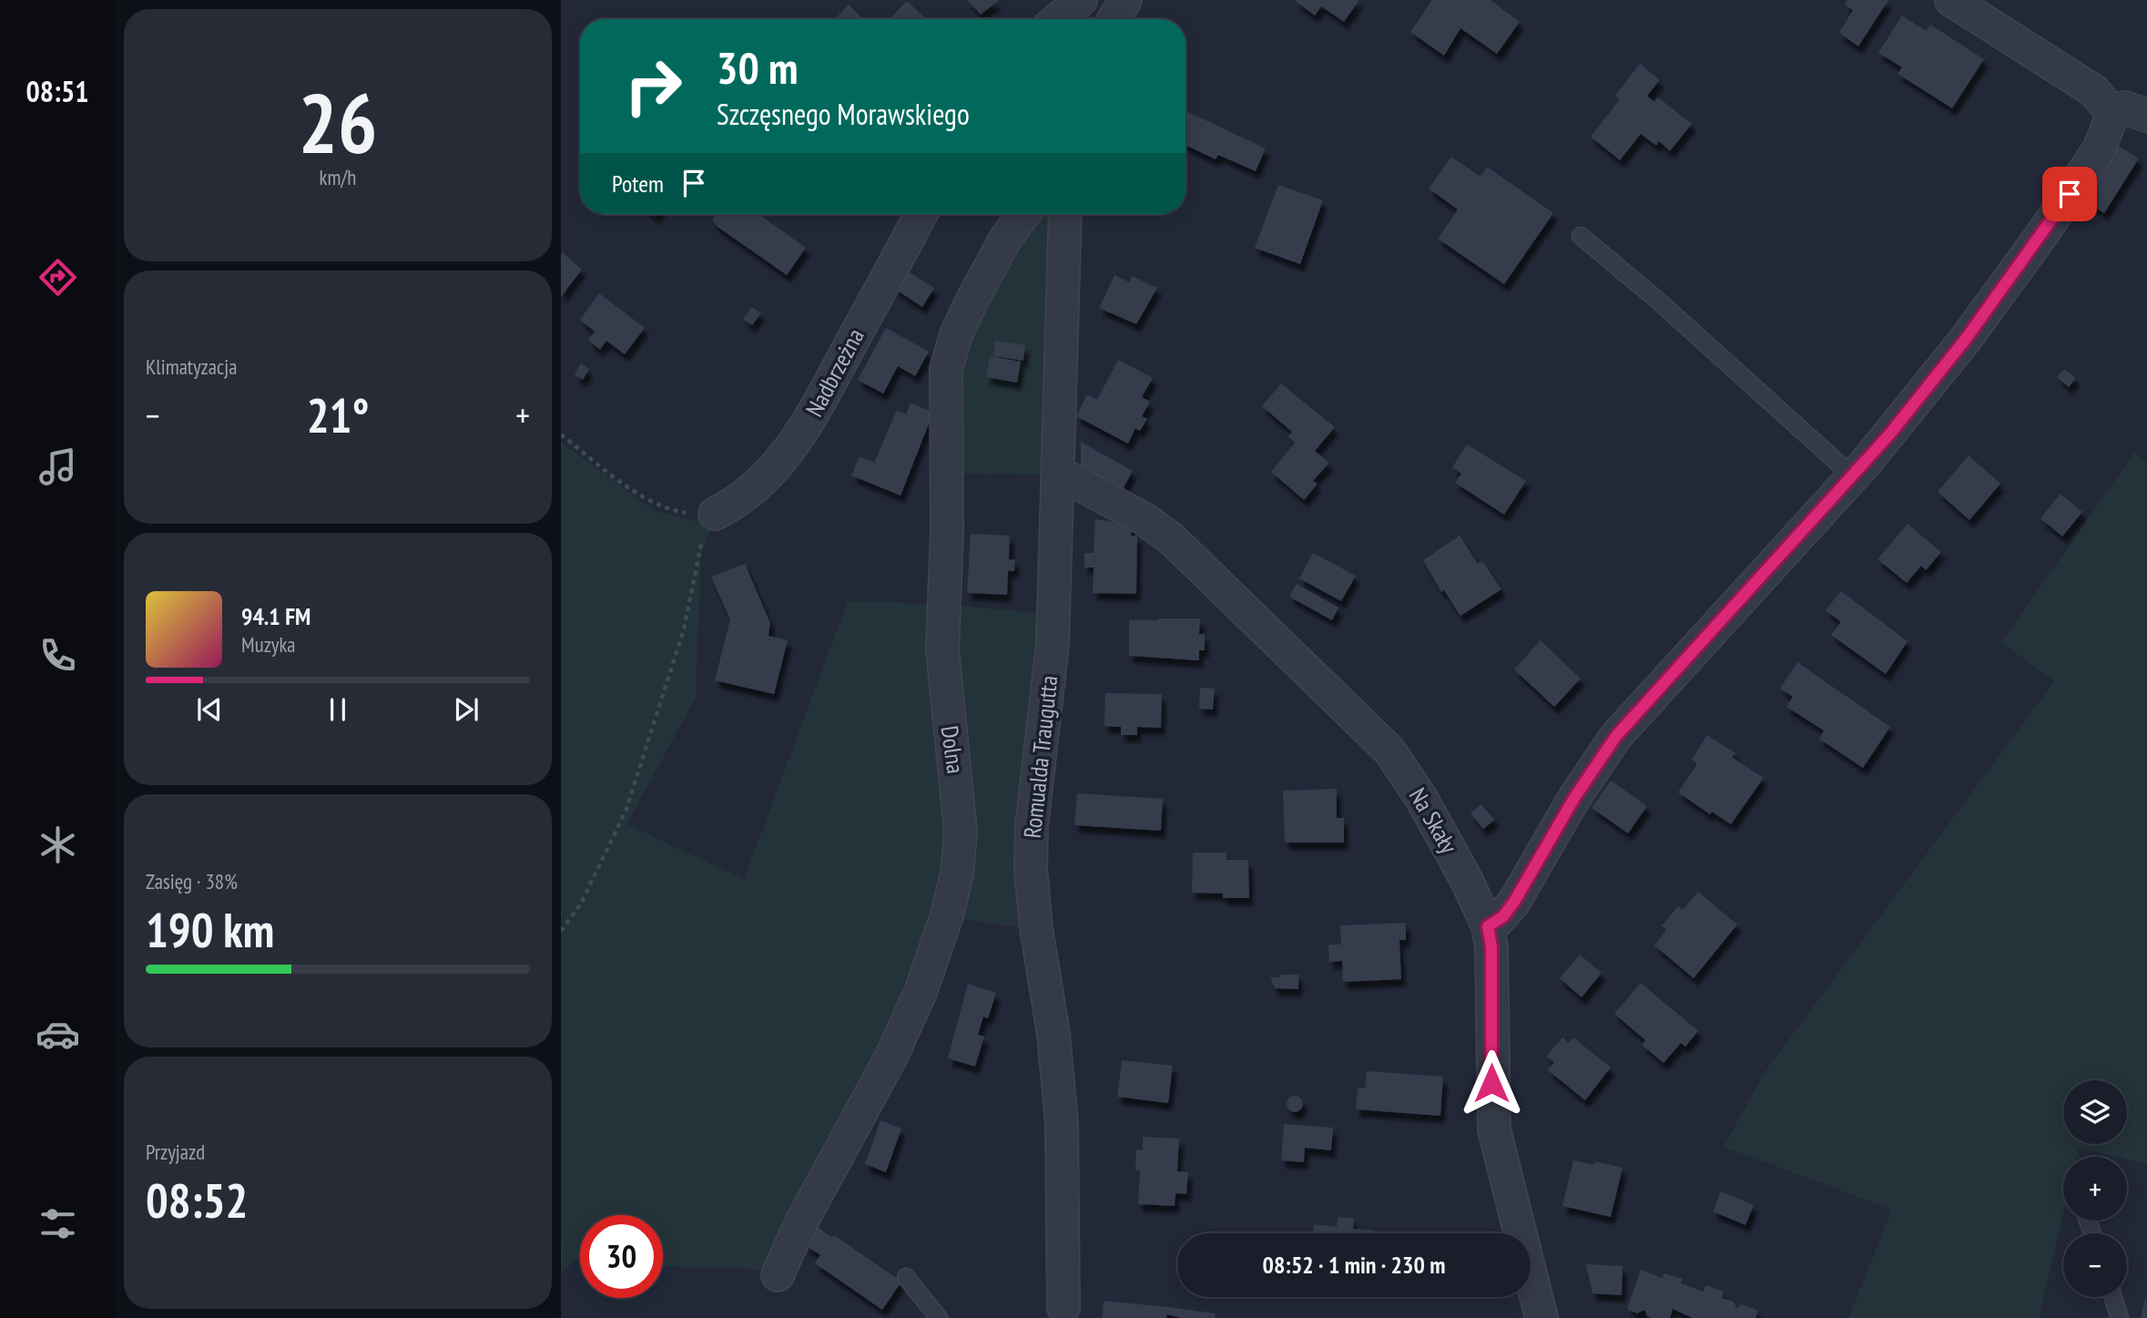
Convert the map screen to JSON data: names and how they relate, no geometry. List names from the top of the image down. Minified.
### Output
{"streets":{"street":["Nadbrzeżna","Dolna","Romualda Traugutta","Na Skały"]},"crossings":[["Romualda Traugutta","Na Skały"]],"page":{"tabs":"08:51","tile":[["26","km/h"],"Klimatyzacja",["Zasięg · 38%","190 km"],["Przyjazd","08:52"]],"turn":["30 m","Szczęsnego Morawskiego"],"then":"Potem","heat":["−","21°","+"],"song":["94.1 FM","Muzyka"],"map_buttons":["+","−"],"limit":"30","trip":"08:52 · 1 min · 230 m"}}
